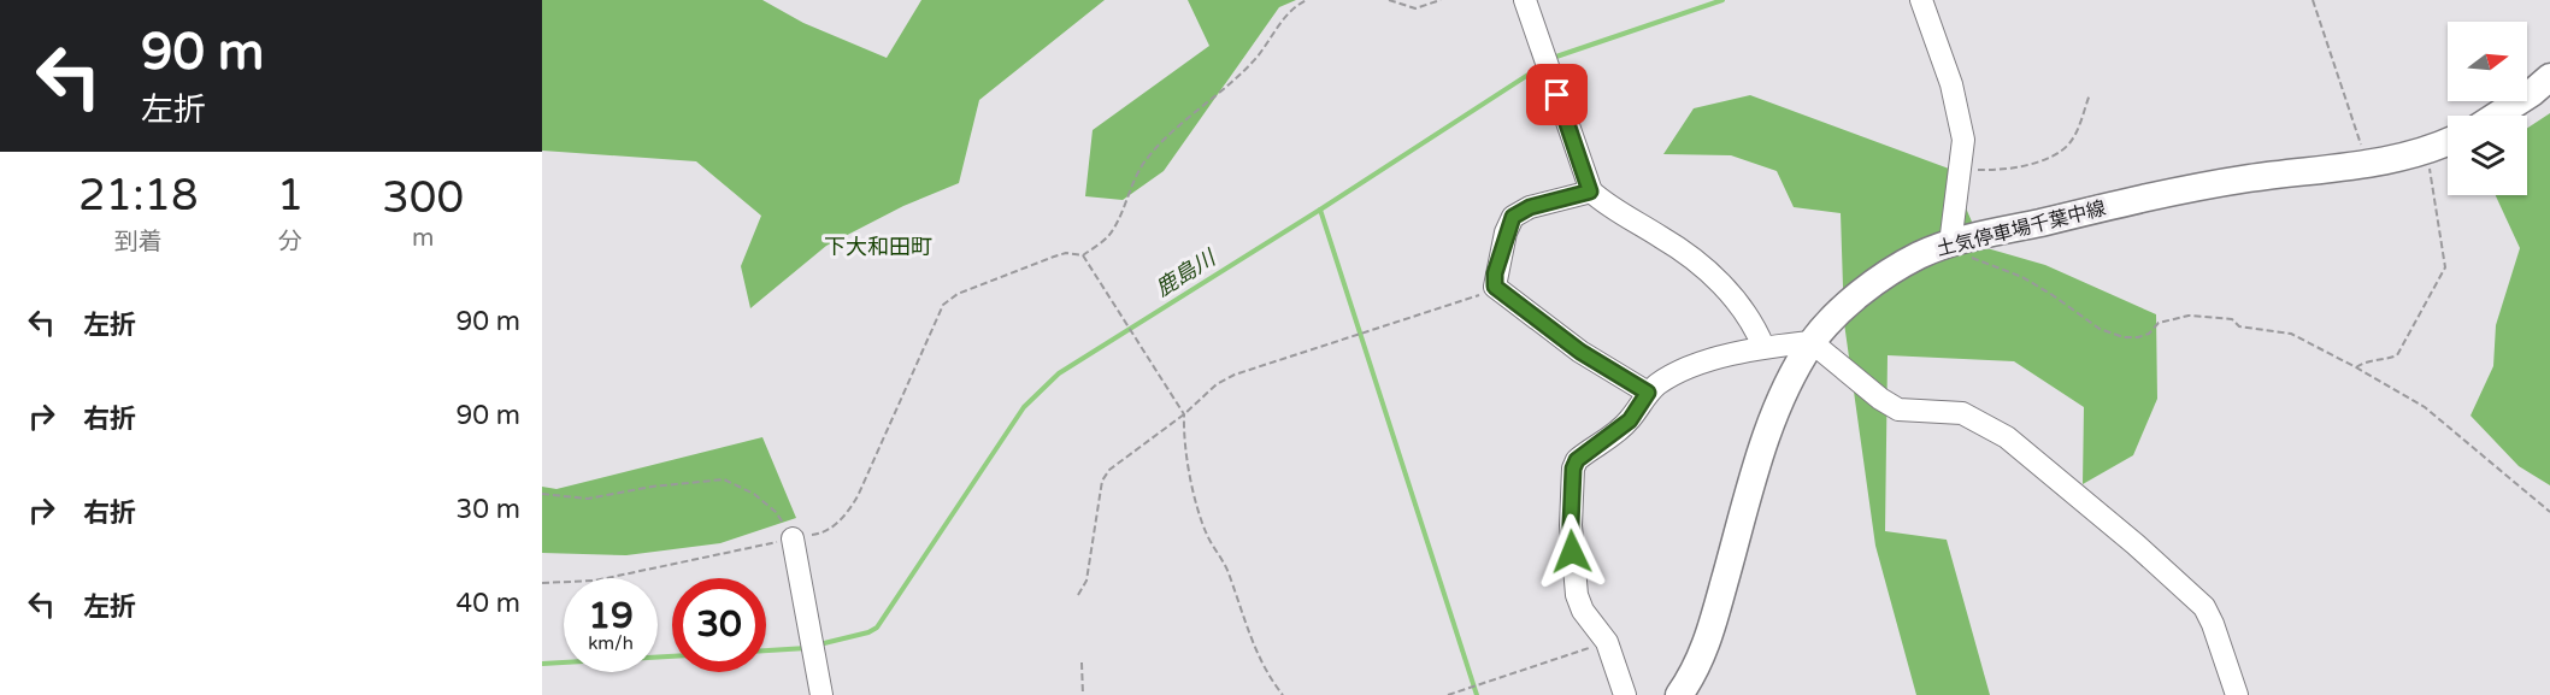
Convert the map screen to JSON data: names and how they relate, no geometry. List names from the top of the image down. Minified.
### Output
{"streets":{"main road":["土気停車場千葉中線"]},"districts":["下大和田町"],"water":["鹿島川"],"north":"right","page":{"turn":["90 m","左折"],"eta":["21:18","到着","1","分","300","m"],"list":[{"name":"左折","value":"90 m"},{"name":"右折","value":"90 m"},{"name":"右折","value":"30 m"},{"name":"左折","value":"40 m"}],"speed":"19 km/h","limit":"30"}}
